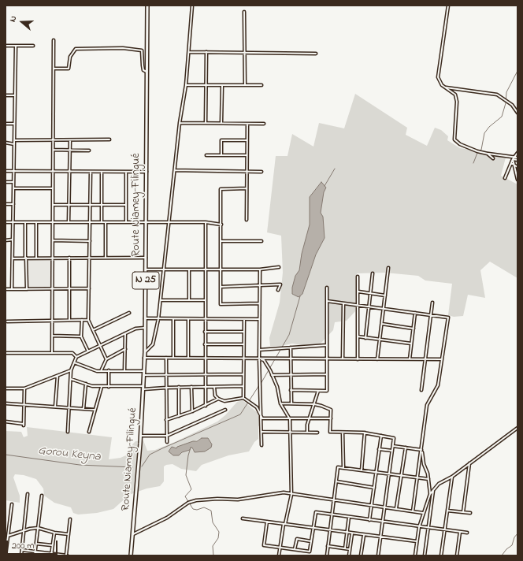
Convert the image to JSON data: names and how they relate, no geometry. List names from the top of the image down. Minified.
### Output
{"streets":{"main road":["Route Niamey-Filingué","N 25"]},"water":["Gorou Keyna"],"scale_bar":"200 m","north":"left"}
